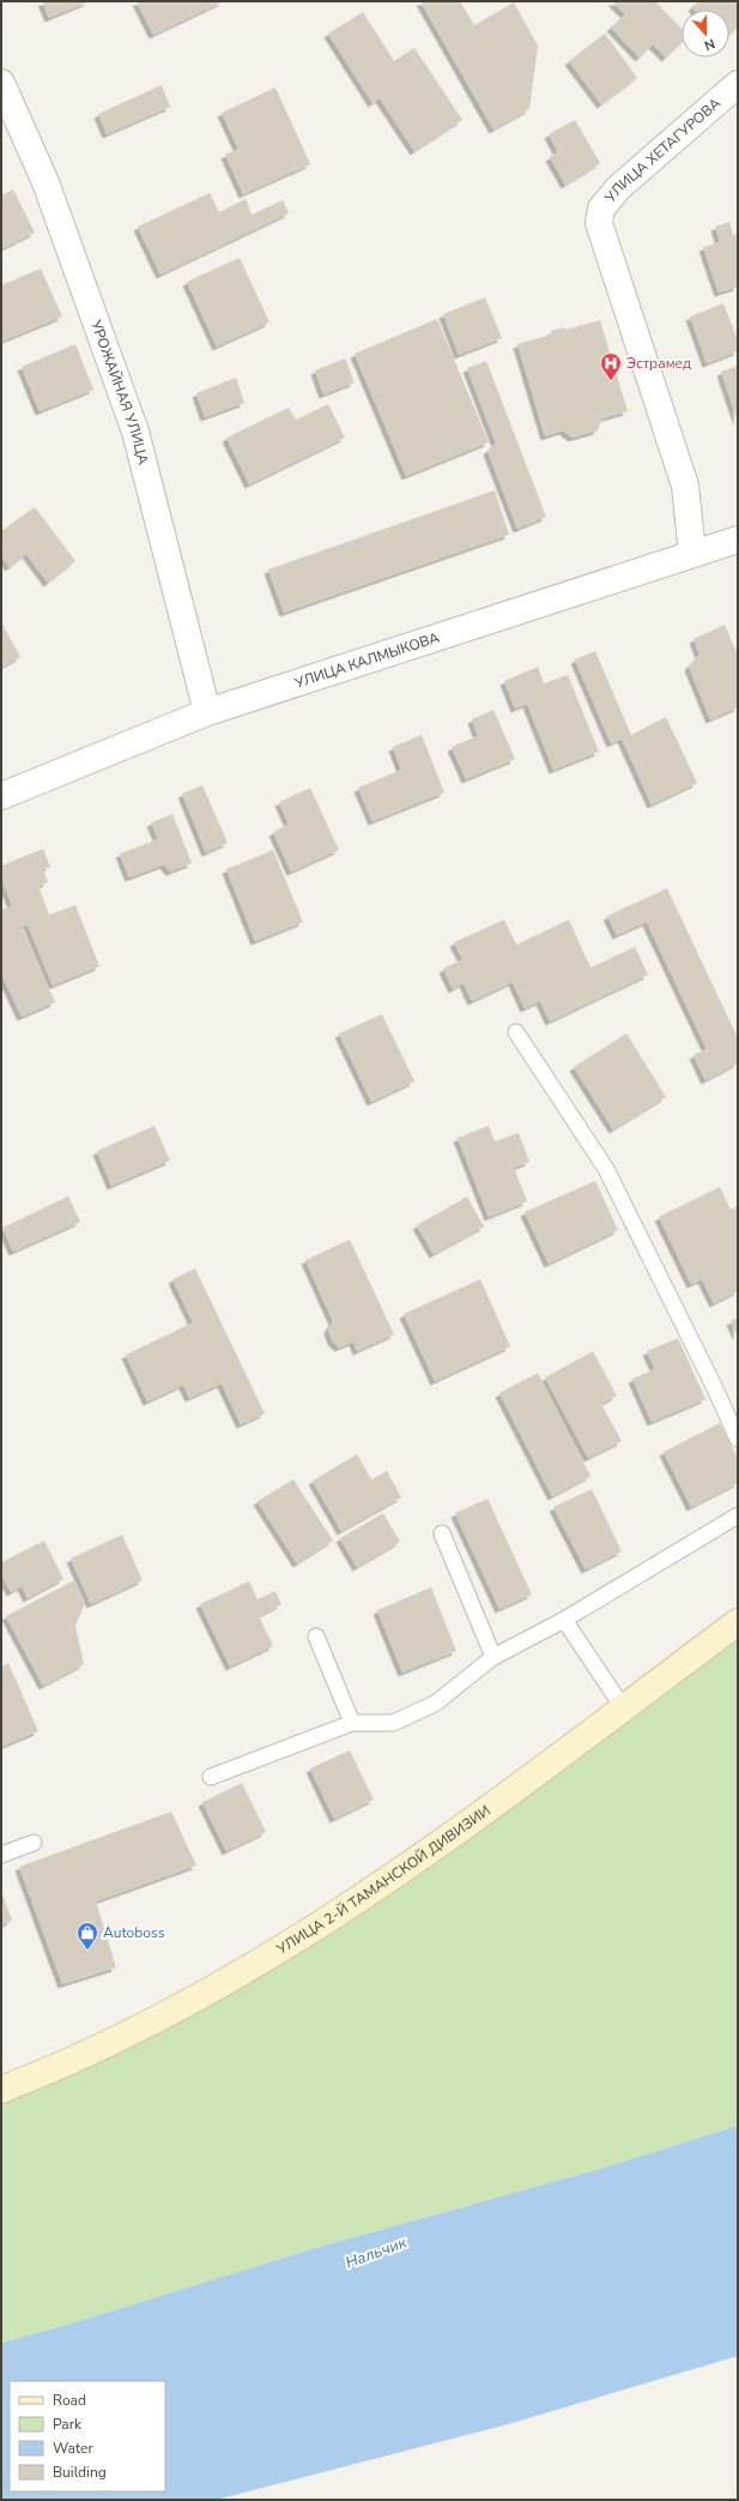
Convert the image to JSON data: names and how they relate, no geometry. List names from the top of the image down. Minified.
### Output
{"streets":{"main road":["УЛИЦА 2-Й ТАМАНСКОЙ ДИВИЗИИ"],"street":["УЛИЦА ХЕТАГУРОВА","УРОЖАЙНАЯ УЛИЦА","УЛИЦА КАЛМЫКОВА"]},"crossings":[["УЛИЦА ХЕТАГУРОВА","УЛИЦА КАЛМЫКОВА"],["УРОЖАЙНАЯ УЛИЦА","УЛИЦА КАЛМЫКОВА"]],"water":["Нальчик"],"places":{"hospital":["Эстрамед"],"shop":["Autoboss"]},"legend":["Road","Park","Water","Building"],"north":"bottom"}
